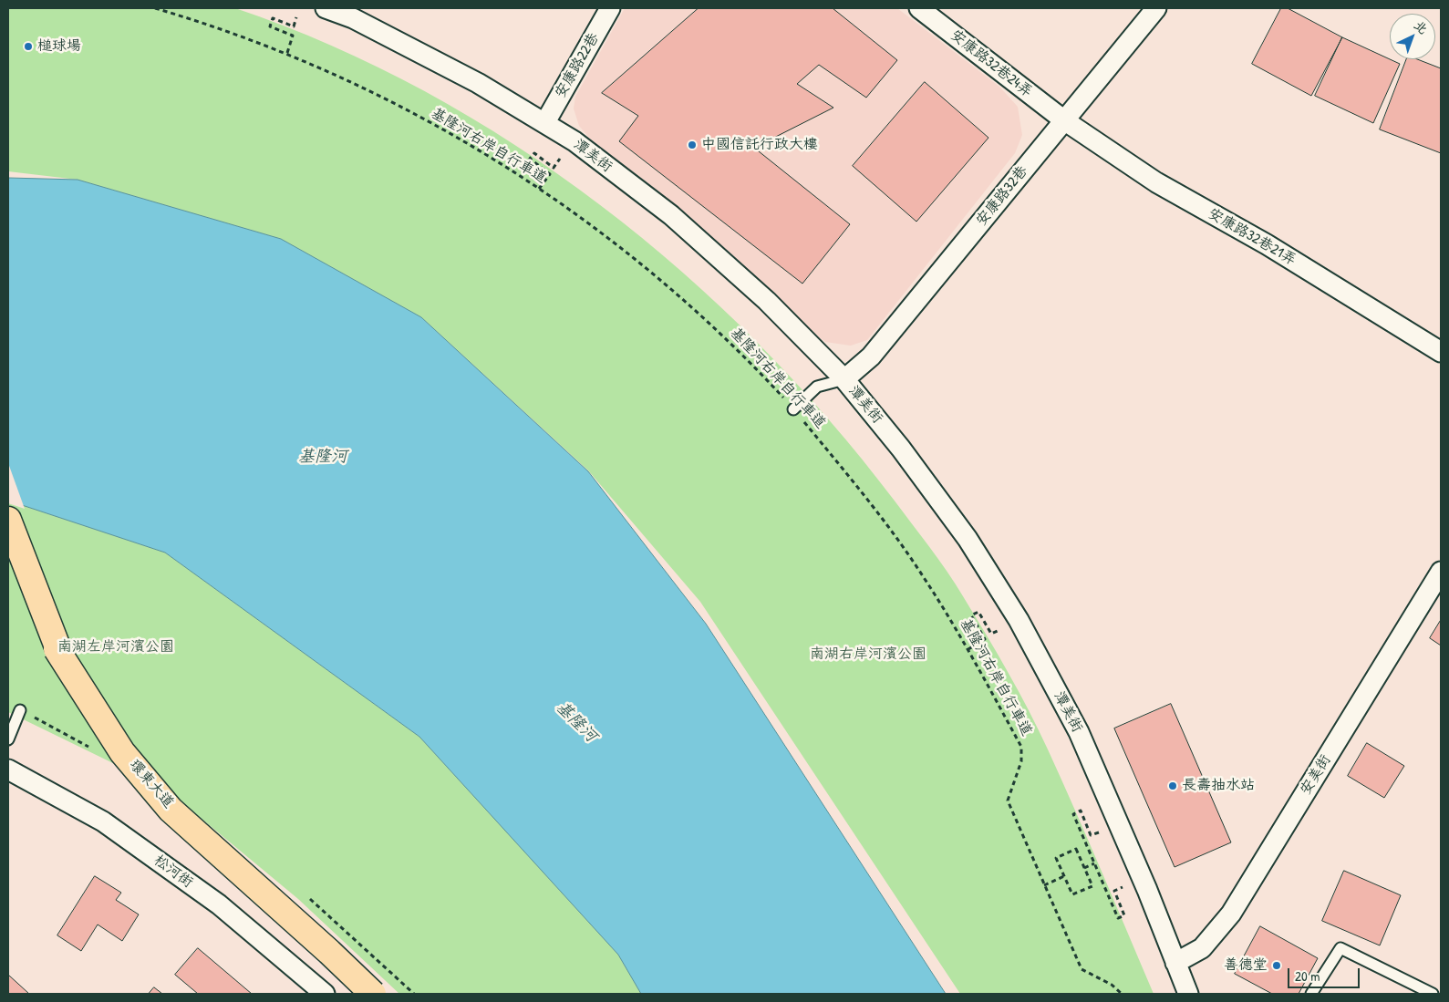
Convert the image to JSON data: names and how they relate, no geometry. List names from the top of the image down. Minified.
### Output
{"streets":{"highway":["環東大道"],"street":["安康路32巷24弄","安康路22巷","潭美街","安康路32巷","安康路32巷21弄","安美街","松河街"],"path":["基隆河右岸自行車道"]},"crossings":[["安康路32巷24弄","安康路32巷"],["安康路32巷24弄","安康路32巷21弄"],["安康路22巷","潭美街"],["潭美街","安康路32巷"],["潭美街","安美街"],["安康路32巷","安康路32巷21弄"]],"water":["基隆河"],"parks":["南湖左岸河濱公園","南湖右岸河濱公園"],"places":["槌球場","中國信託行政大樓","長壽抽水站","善德堂"],"scale_bar":"20 m","north":"top right"}
